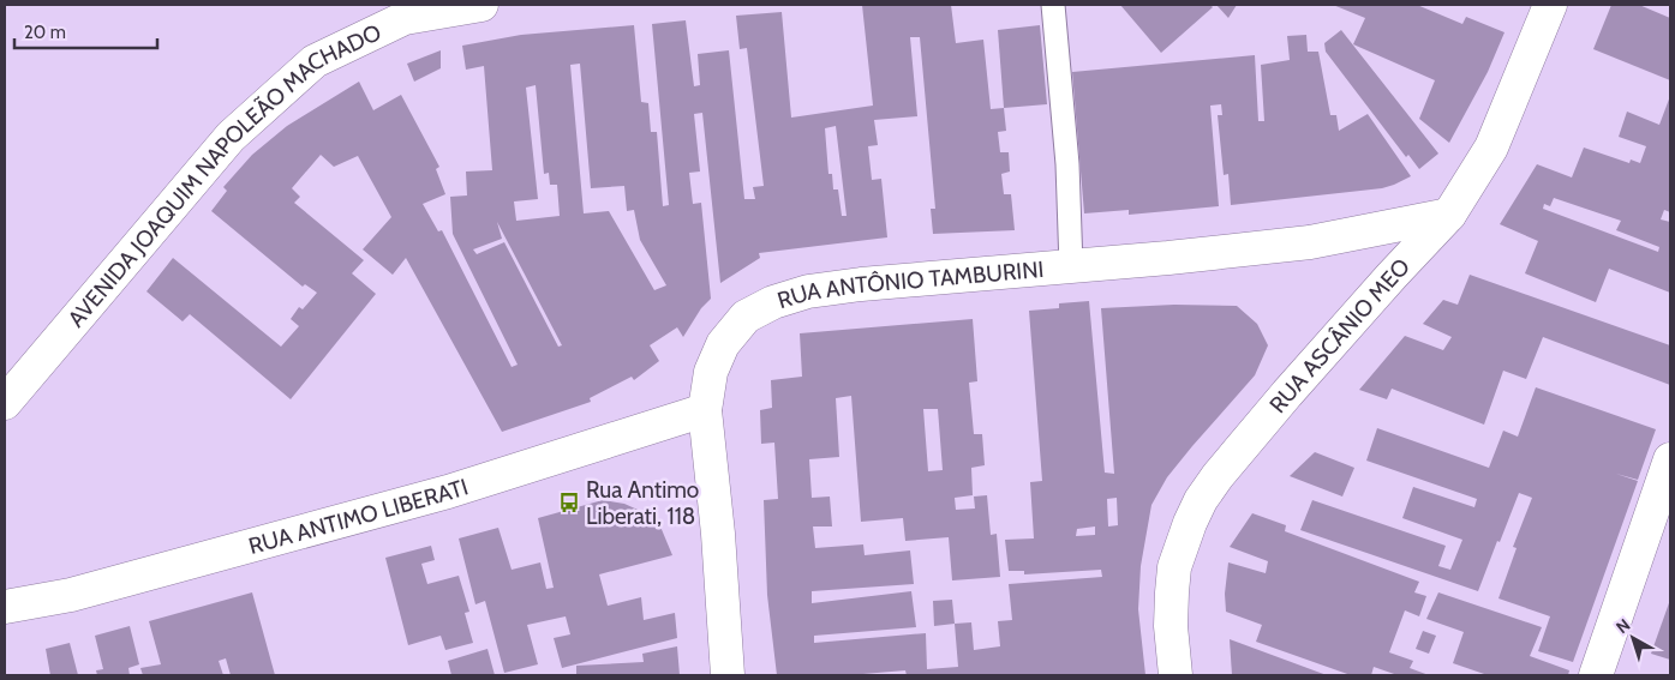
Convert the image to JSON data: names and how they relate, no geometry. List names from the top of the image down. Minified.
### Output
{"streets":{"street":["AVENIDA JOAQUIM NAPOLEÃO MACHADO","RUA ANTÔNIO TAMBURINI","RUA ASCÂNIO MEO","RUA ANTIMO LIBERATI"]},"crossings":[["RUA ANTÔNIO TAMBURINI","RUA ASCÂNIO MEO"],["RUA ANTÔNIO TAMBURINI","RUA ANTIMO LIBERATI"]],"places":{"bus stop":["Rua Antimo Liberati, 118"]},"scale_bar":"20 m","north":"top left"}
